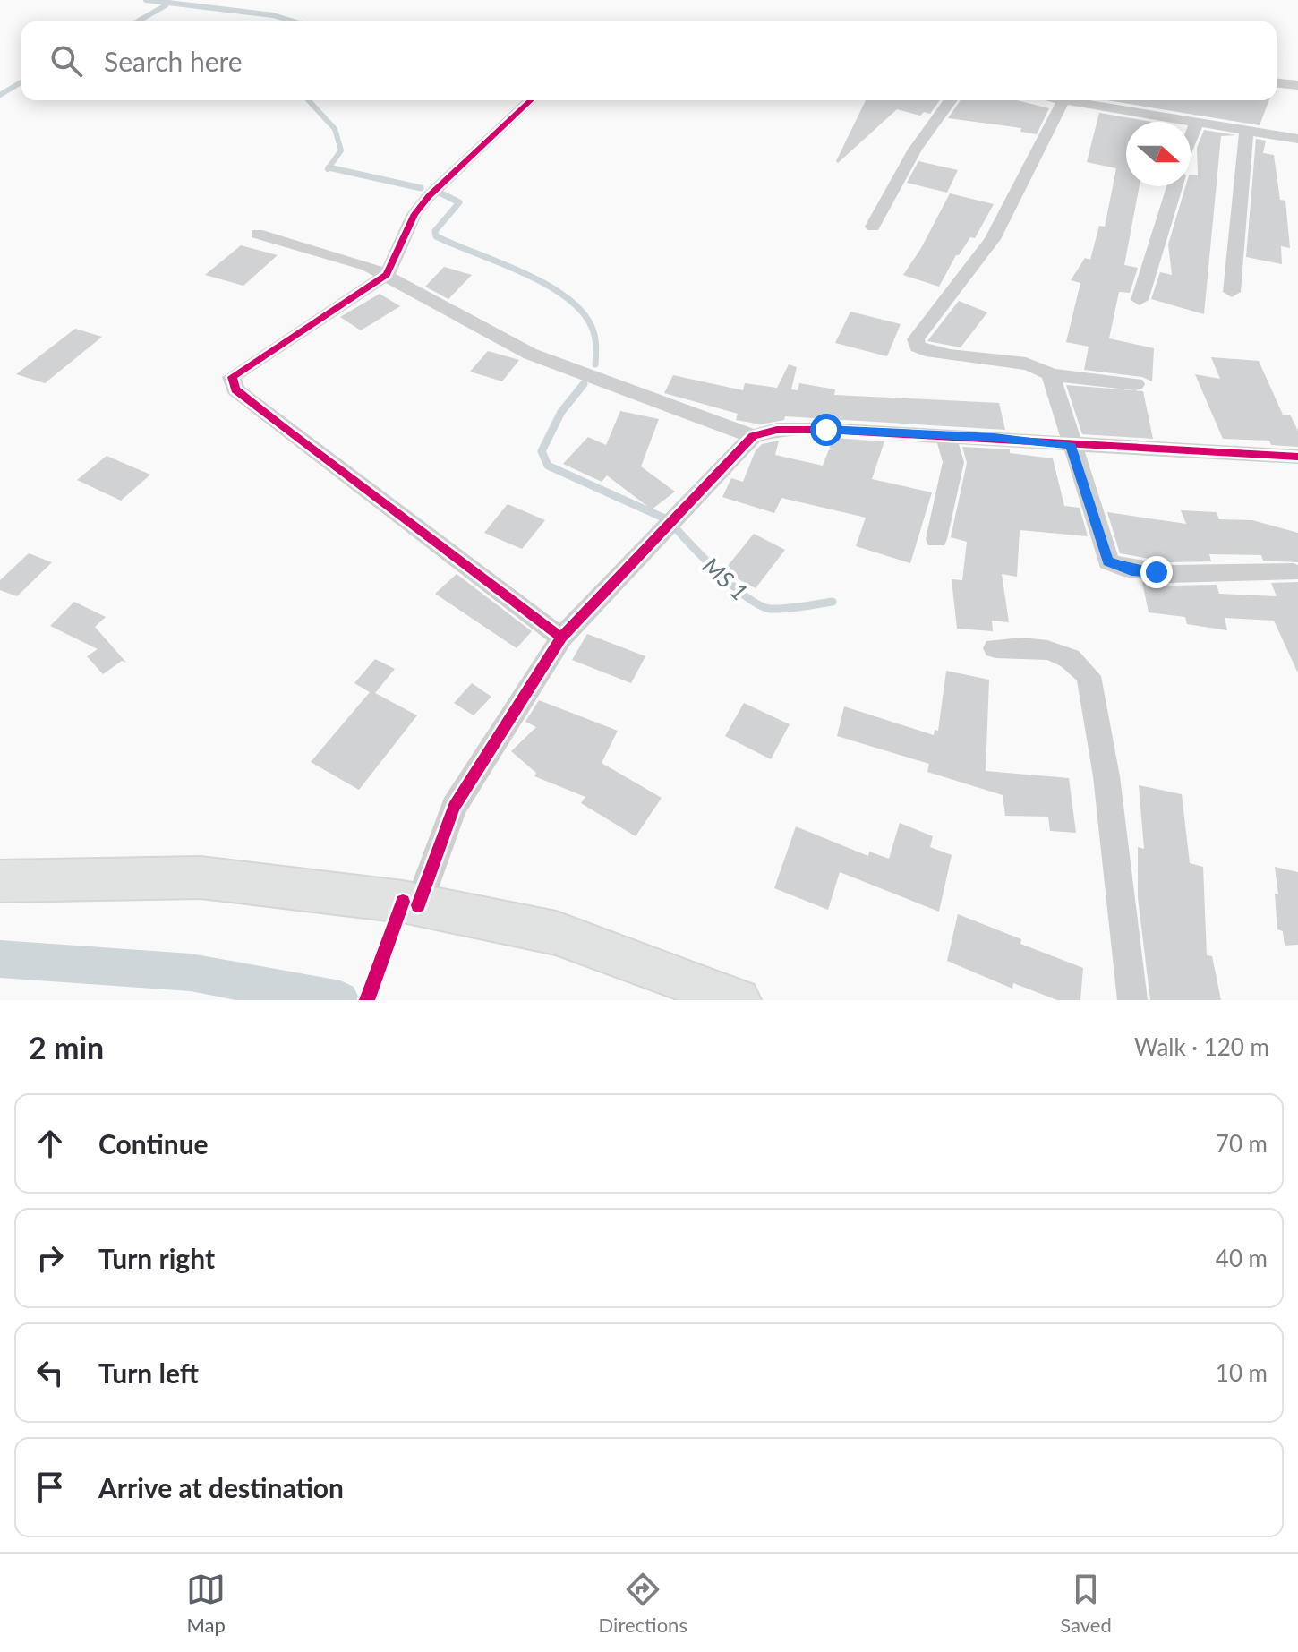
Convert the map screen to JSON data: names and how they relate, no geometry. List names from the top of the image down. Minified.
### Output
{"water":["MS 1"],"north":"right","page":{"search":"Search here","heading":["2 min","Walk · 120 m"],"list":[["Continue","70 m"],["Turn right","40 m"],["Turn left","10 m"],"Arrive at destination"],"nav":["Map","Directions","Saved"]}}
